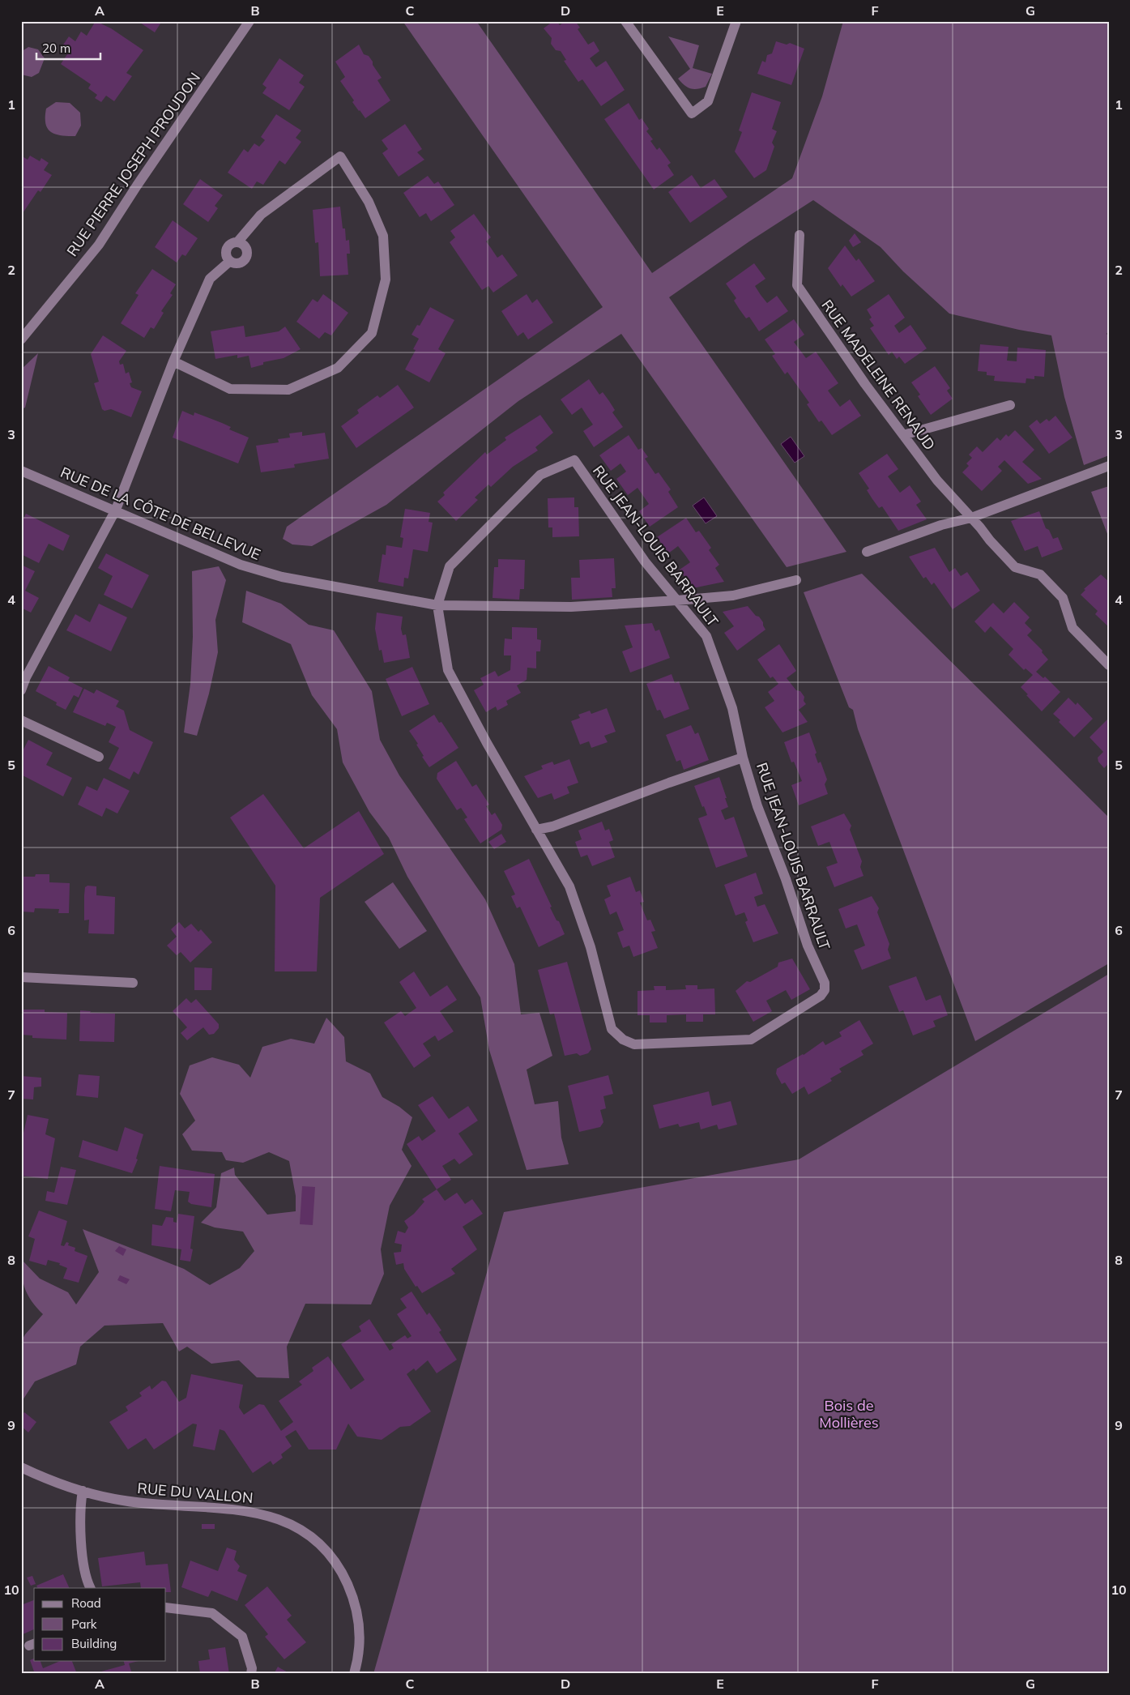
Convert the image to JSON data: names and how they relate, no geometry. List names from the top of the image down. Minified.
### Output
{"streets":{"street":["RUE PIERRE JOSEPH PROUDON","RUE MADELEINE RENAUD","RUE DE LA CÔTE DE BELLEVUE","RUE JEAN-LOUIS BARRAULT","RUE DU VALLON"]},"crossings":[["RUE DE LA CÔTE DE BELLEVUE","RUE JEAN-LOUIS BARRAULT"]],"parks":["Bois de Mollières"],"legend":["Road","Park","Building"],"scale_bar":"20 m","grid":{"columns":["A","B","C","D","E","F","G"],"rows":["1","2","3","4","5","6","7","8","9","10"]}}
